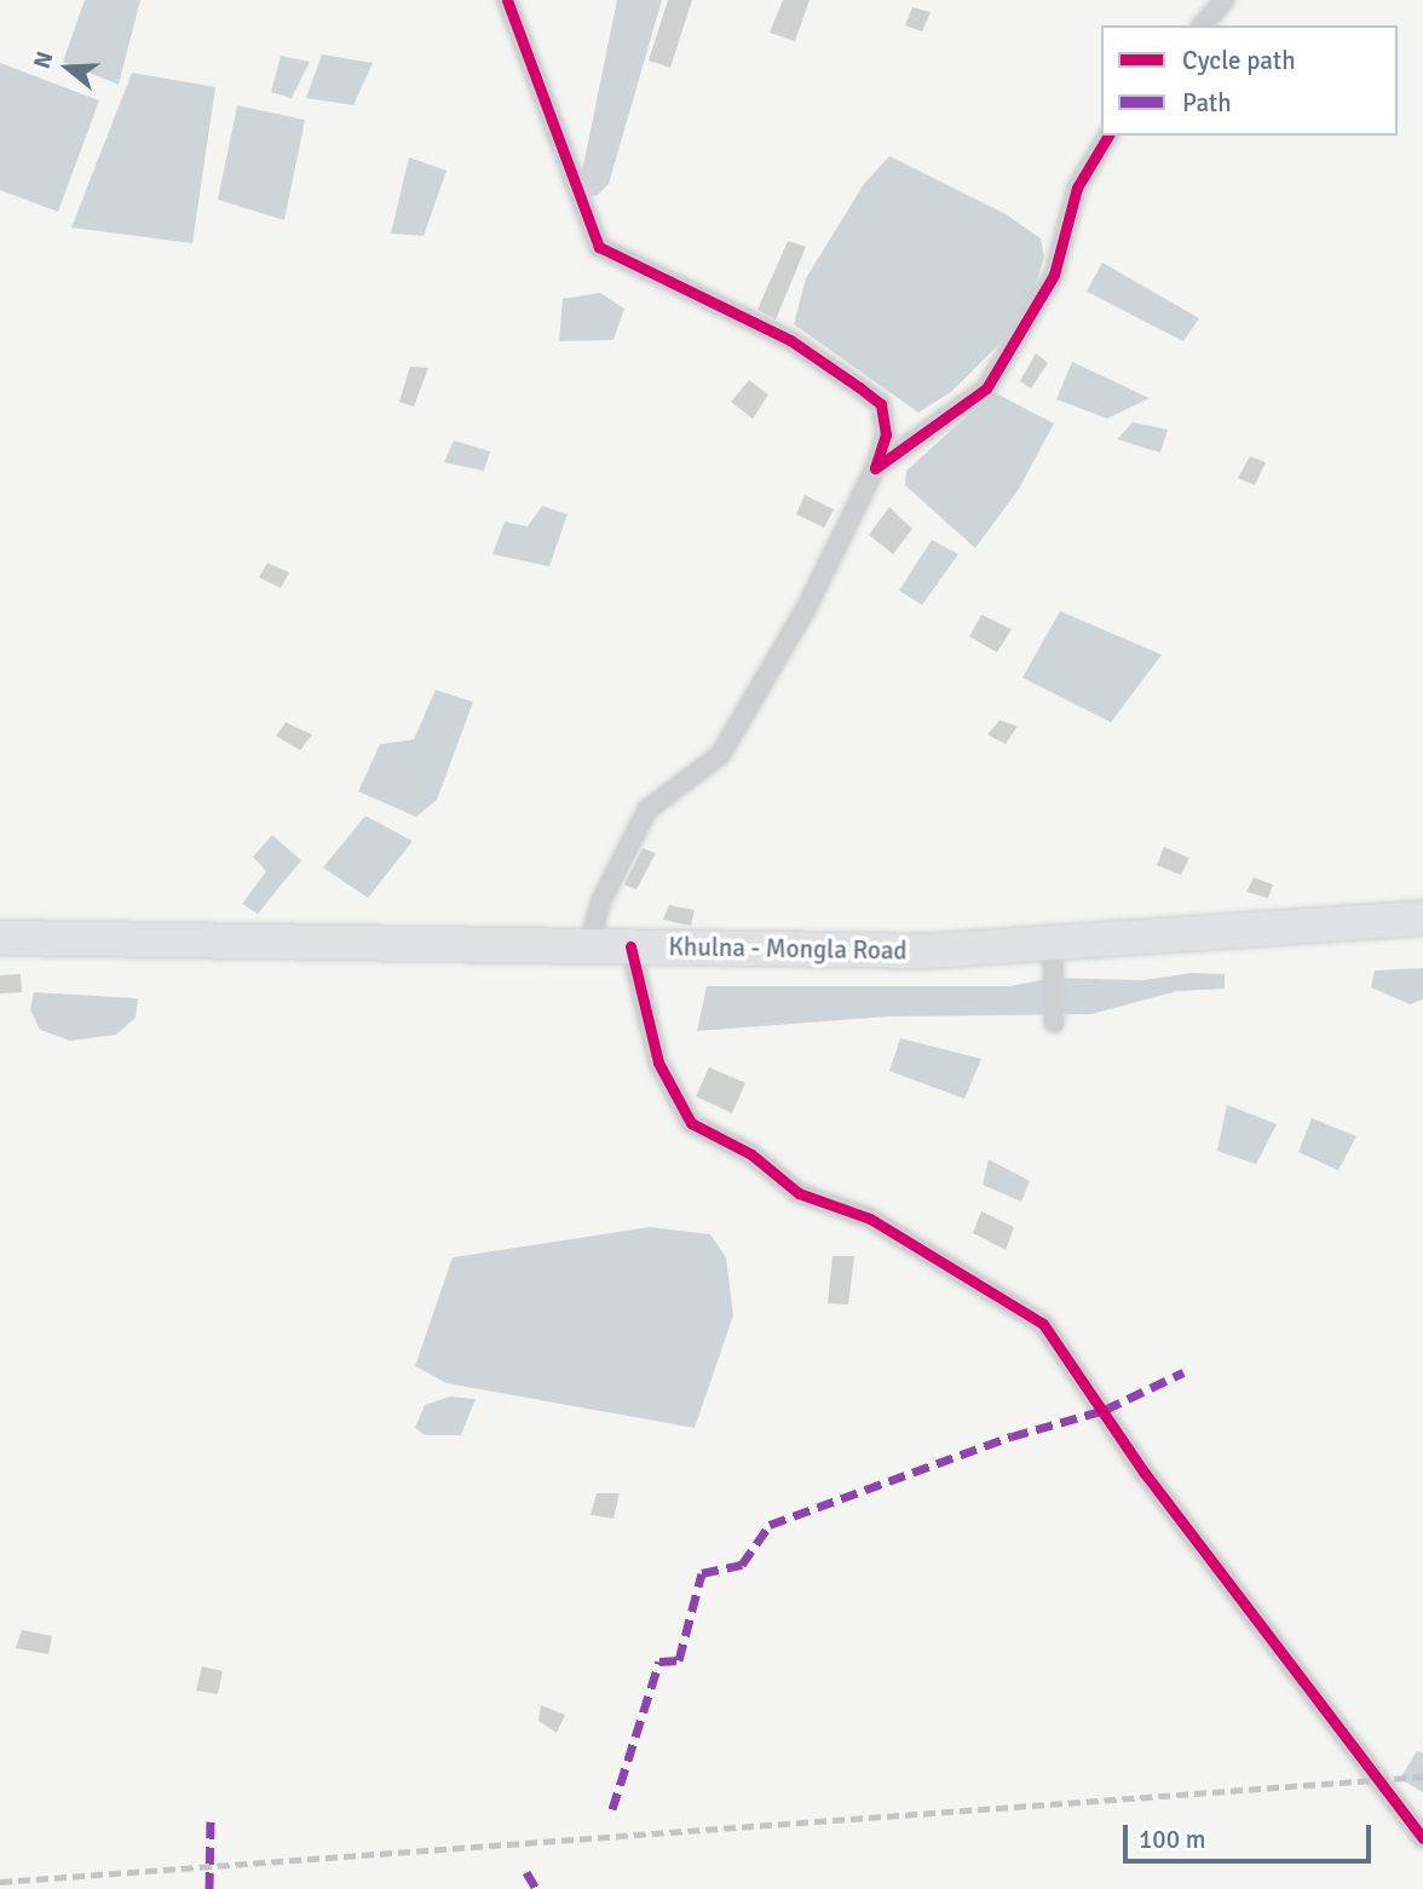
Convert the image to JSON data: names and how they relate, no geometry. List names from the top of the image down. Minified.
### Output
{"streets":{"highway":["Khulna - Mongla Road"]},"legend":["Cycle path","Path"],"scale_bar":"100 m","north":"left"}
